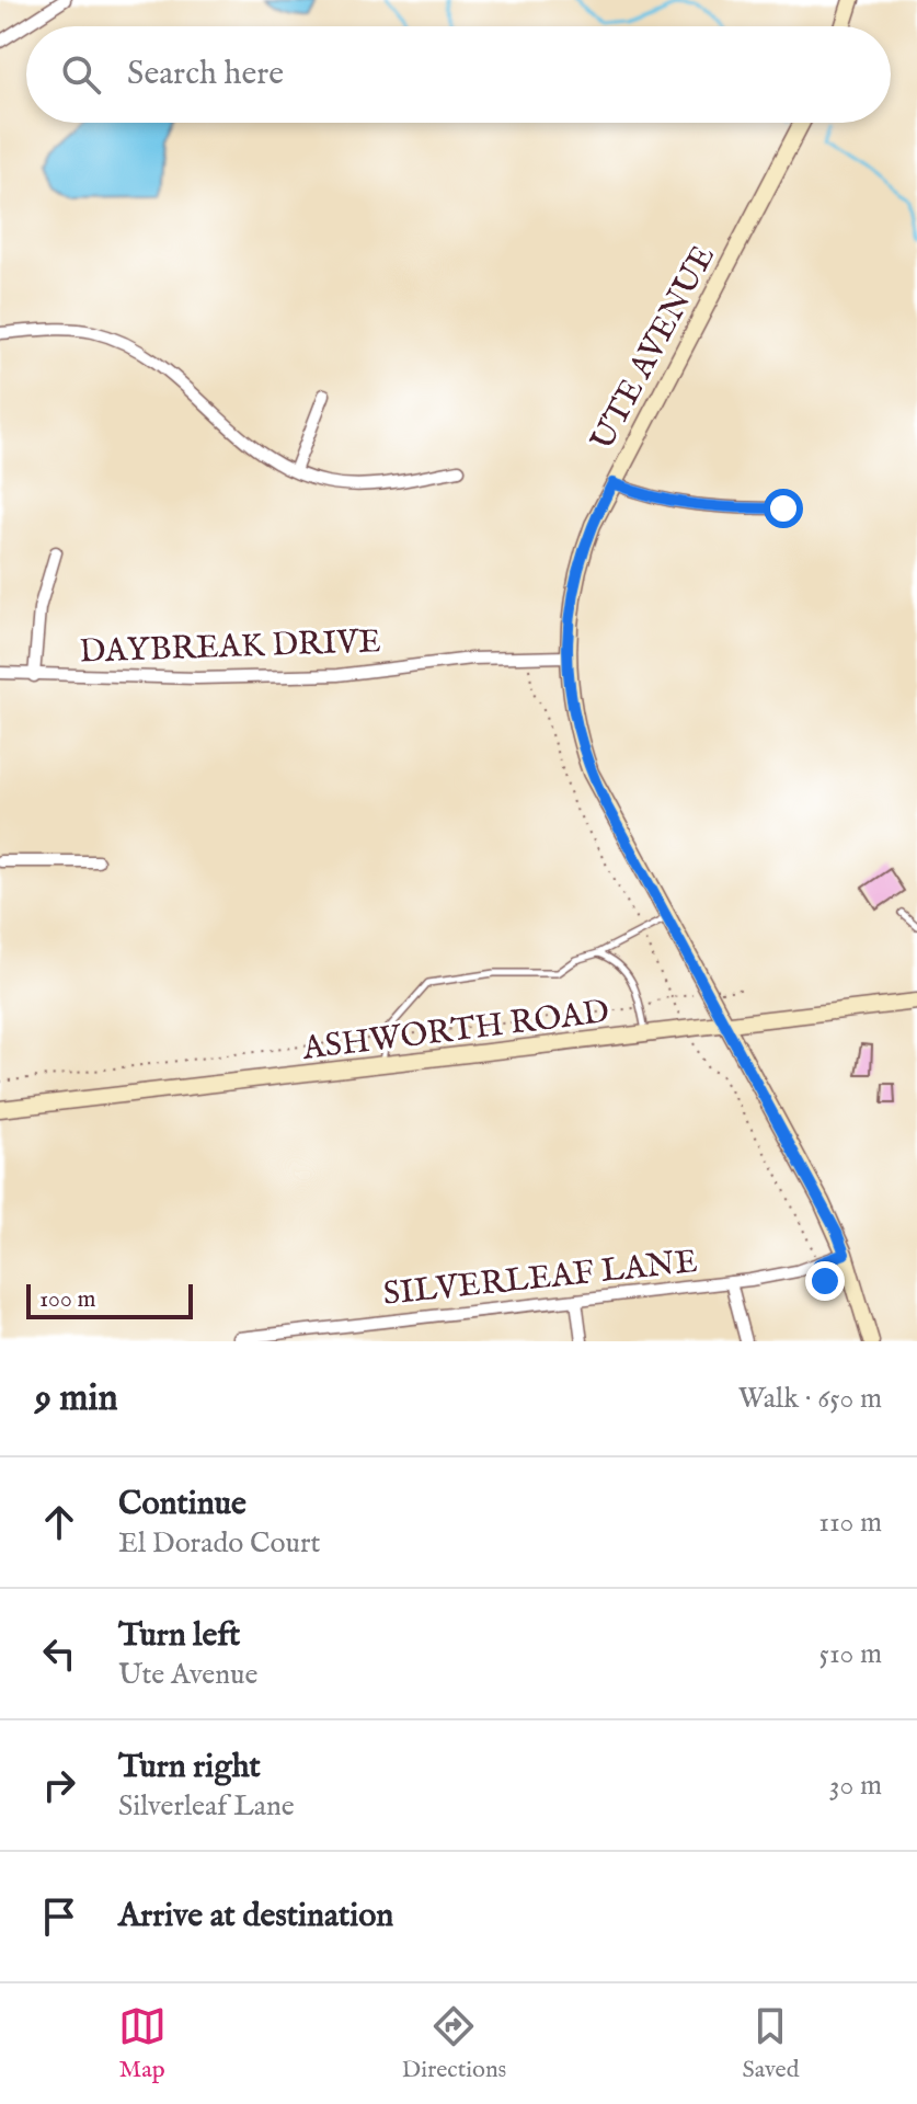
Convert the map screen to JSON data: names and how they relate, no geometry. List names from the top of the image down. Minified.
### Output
{"streets":{"main road":["UTE AVENUE","ASHWORTH ROAD"],"street":["DAYBREAK DRIVE","SILVERLEAF LANE"]},"crossings":[["UTE AVENUE","DAYBREAK DRIVE"],["UTE AVENUE","ASHWORTH ROAD"],["UTE AVENUE","SILVERLEAF LANE"]],"scale_bar":"100 m","page":{"search":"Search here","scale":"100 m","heading":["9 min","Walk · 650 m"],"list":[["Continue","El Dorado Court","110 m"],["Turn left","Ute Avenue","510 m"],["Turn right","Silverleaf Lane","30 m"],"Arrive at destination"],"nav":["Map","Directions","Saved"]}}
